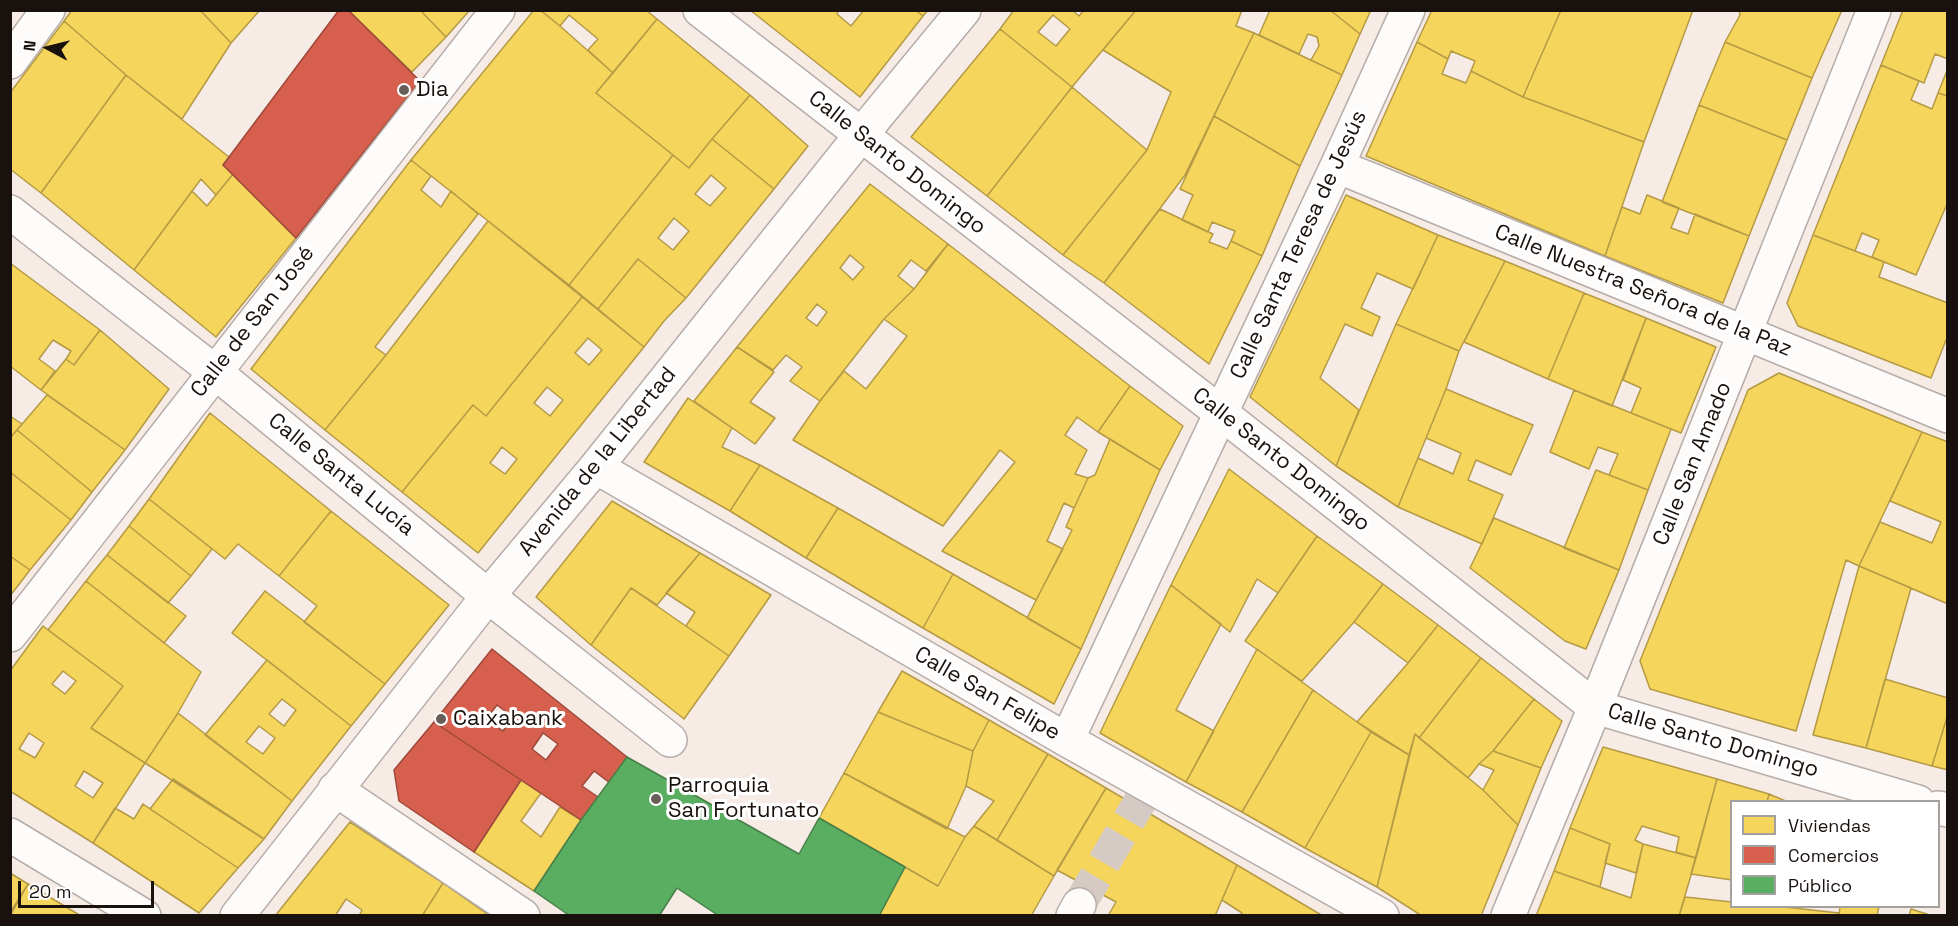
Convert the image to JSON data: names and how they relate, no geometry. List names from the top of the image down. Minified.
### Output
{"streets":{"street":["Calle Santo Domingo","Calle Santa Teresa de Jesús","Calle Nuestra Señora de la Paz","Calle de San José","Avenida de la Libertad","Calle San Amado","Calle Santa Lucía","Calle San Felipe"]},"crossings":[["Calle Santo Domingo","Calle Santa Teresa de Jesús"],["Calle Santo Domingo","Avenida de la Libertad"],["Calle Santo Domingo","Calle San Amado"],["Calle Santa Teresa de Jesús","Calle Nuestra Señora de la Paz"],["Calle Santa Teresa de Jesús","Calle San Felipe"],["Calle Nuestra Señora de la Paz","Calle San Amado"],["Calle de San José","Calle Santa Lucía"],["Avenida de la Libertad","Calle Santa Lucía"],["Avenida de la Libertad","Calle San Felipe"]],"places":["Dia","Caixabank","Parroquia San Fortunato"],"legend":["Viviendas","Comercios","Público"],"scale_bar":"20 m","north":"left"}
